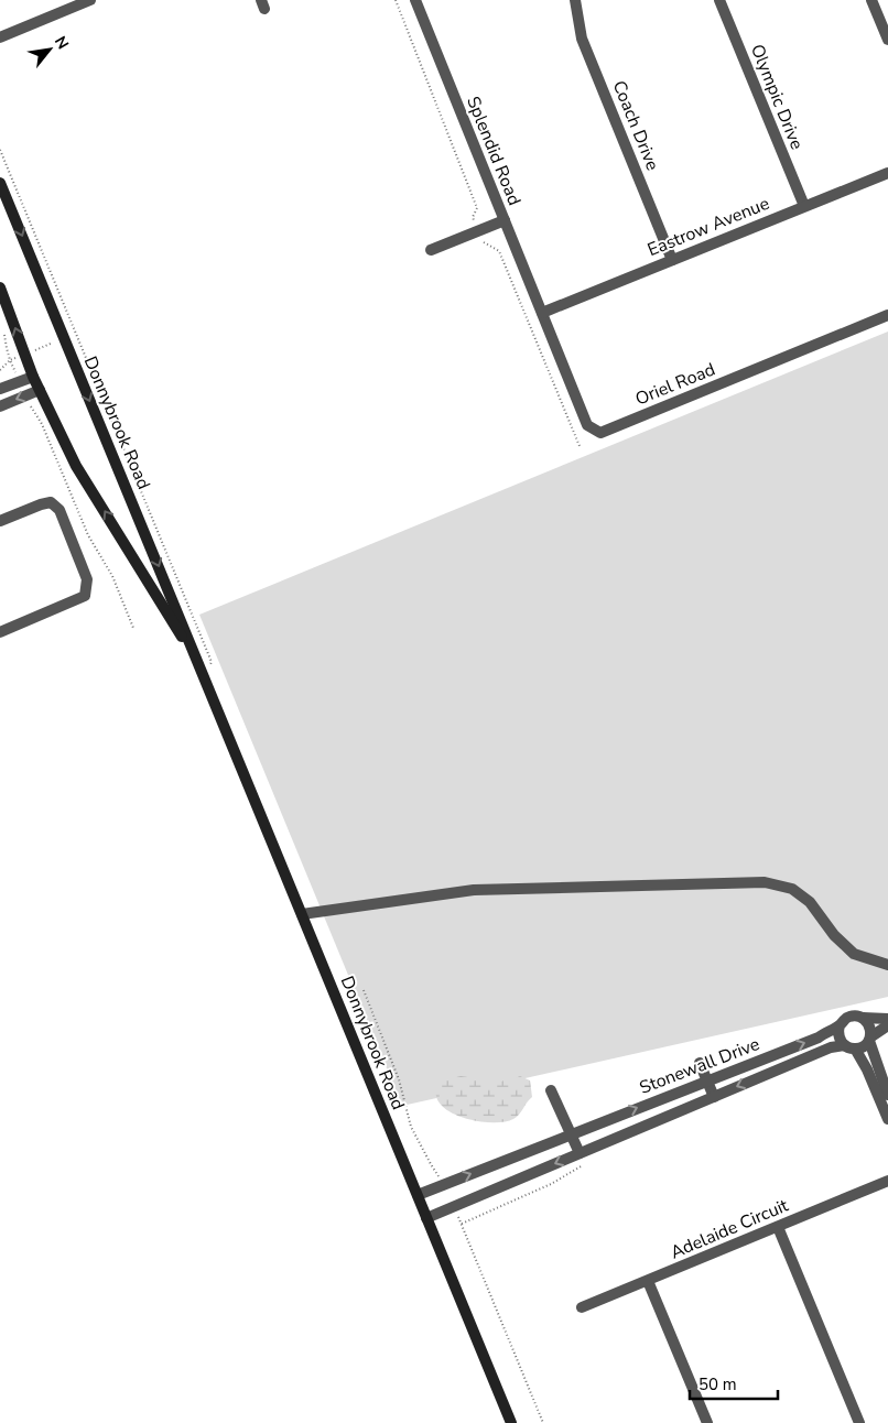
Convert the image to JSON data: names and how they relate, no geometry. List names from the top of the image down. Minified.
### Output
{"streets":{"main road":["Donnybrook Road"],"street":["Olympic Drive","Coach Drive","Splendid Road","Eastrow Avenue","Oriel Road","Stonewall Drive","Adelaide Circuit"]},"crossings":[["Olympic Drive","Eastrow Avenue"],["Coach Drive","Eastrow Avenue"],["Splendid Road","Eastrow Avenue"],["Splendid Road","Oriel Road"],["Eastrow Avenue","Oriel Road"],["Donnybrook Road","Stonewall Drive"]],"scale_bar":"50 m","north":"top right"}
